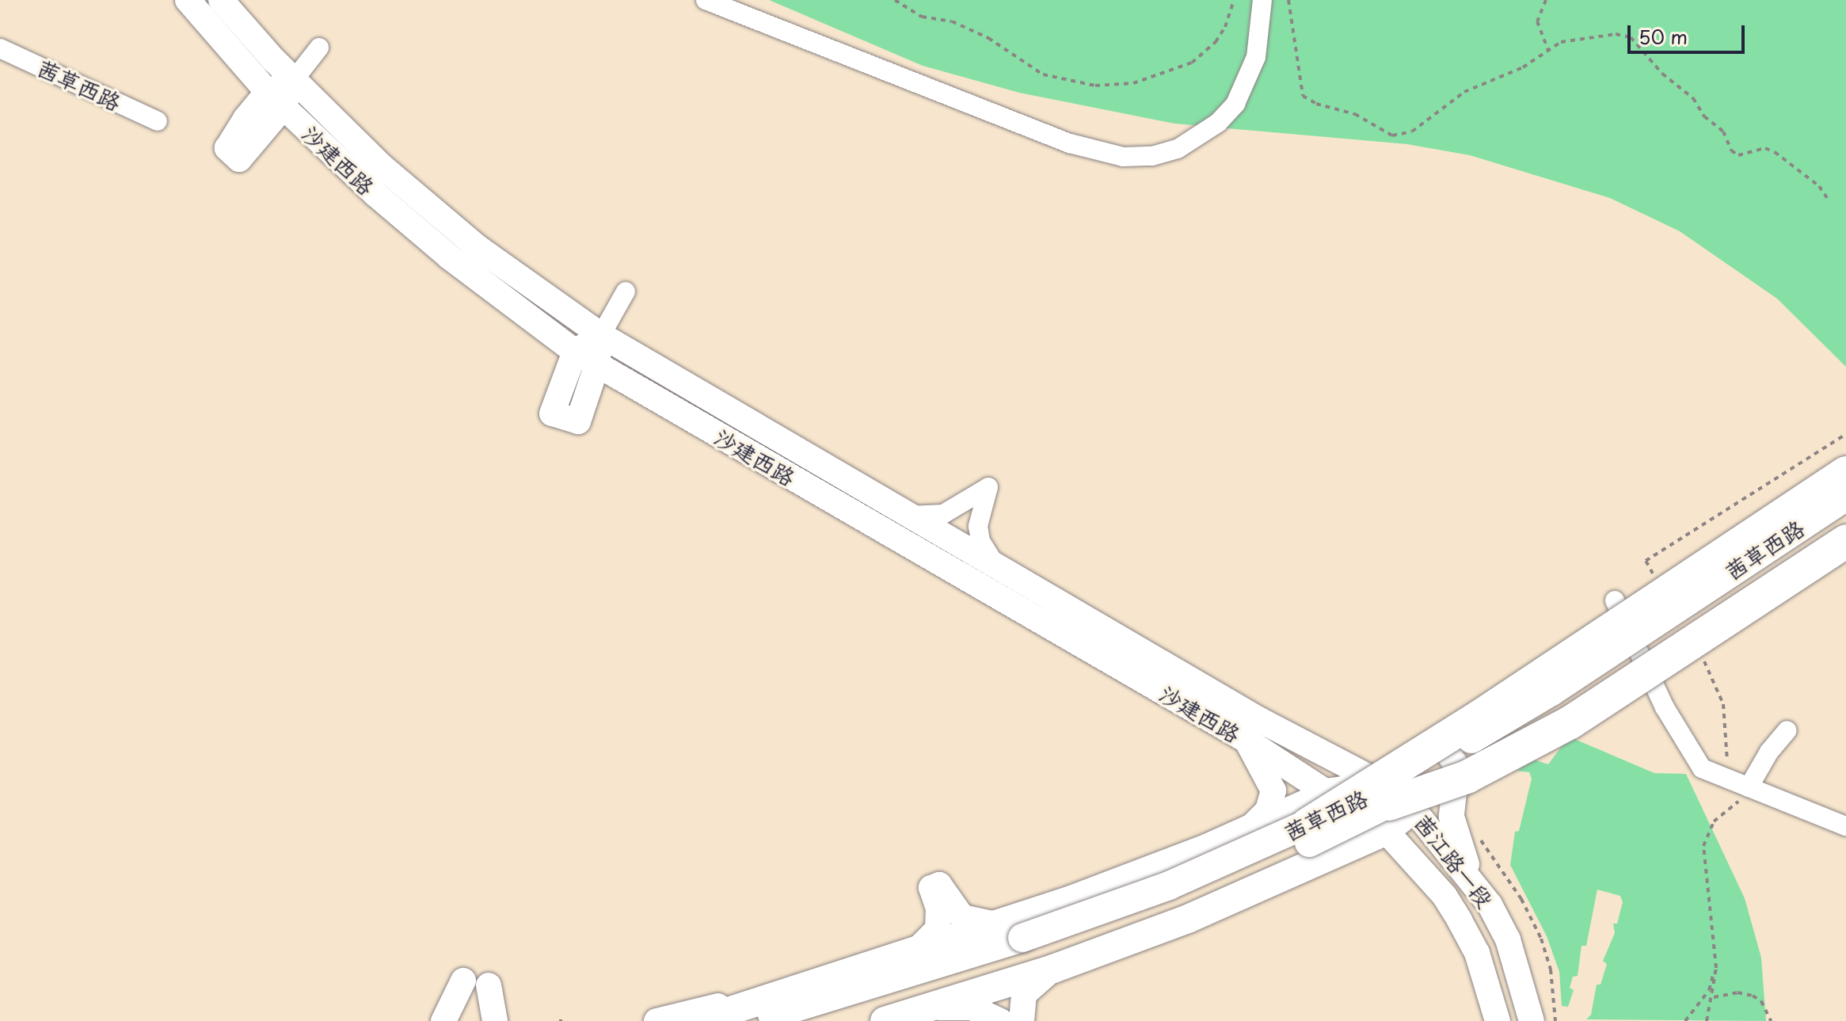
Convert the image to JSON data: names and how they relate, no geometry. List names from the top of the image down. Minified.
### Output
{"streets":{"main road":["茜草西路","沙建西路","茜江路一段"]},"crossings":[["茜草西路","沙建西路"],["茜草西路","茜江路一段"],["沙建西路","茜江路一段"]],"scale_bar":"50 m"}
